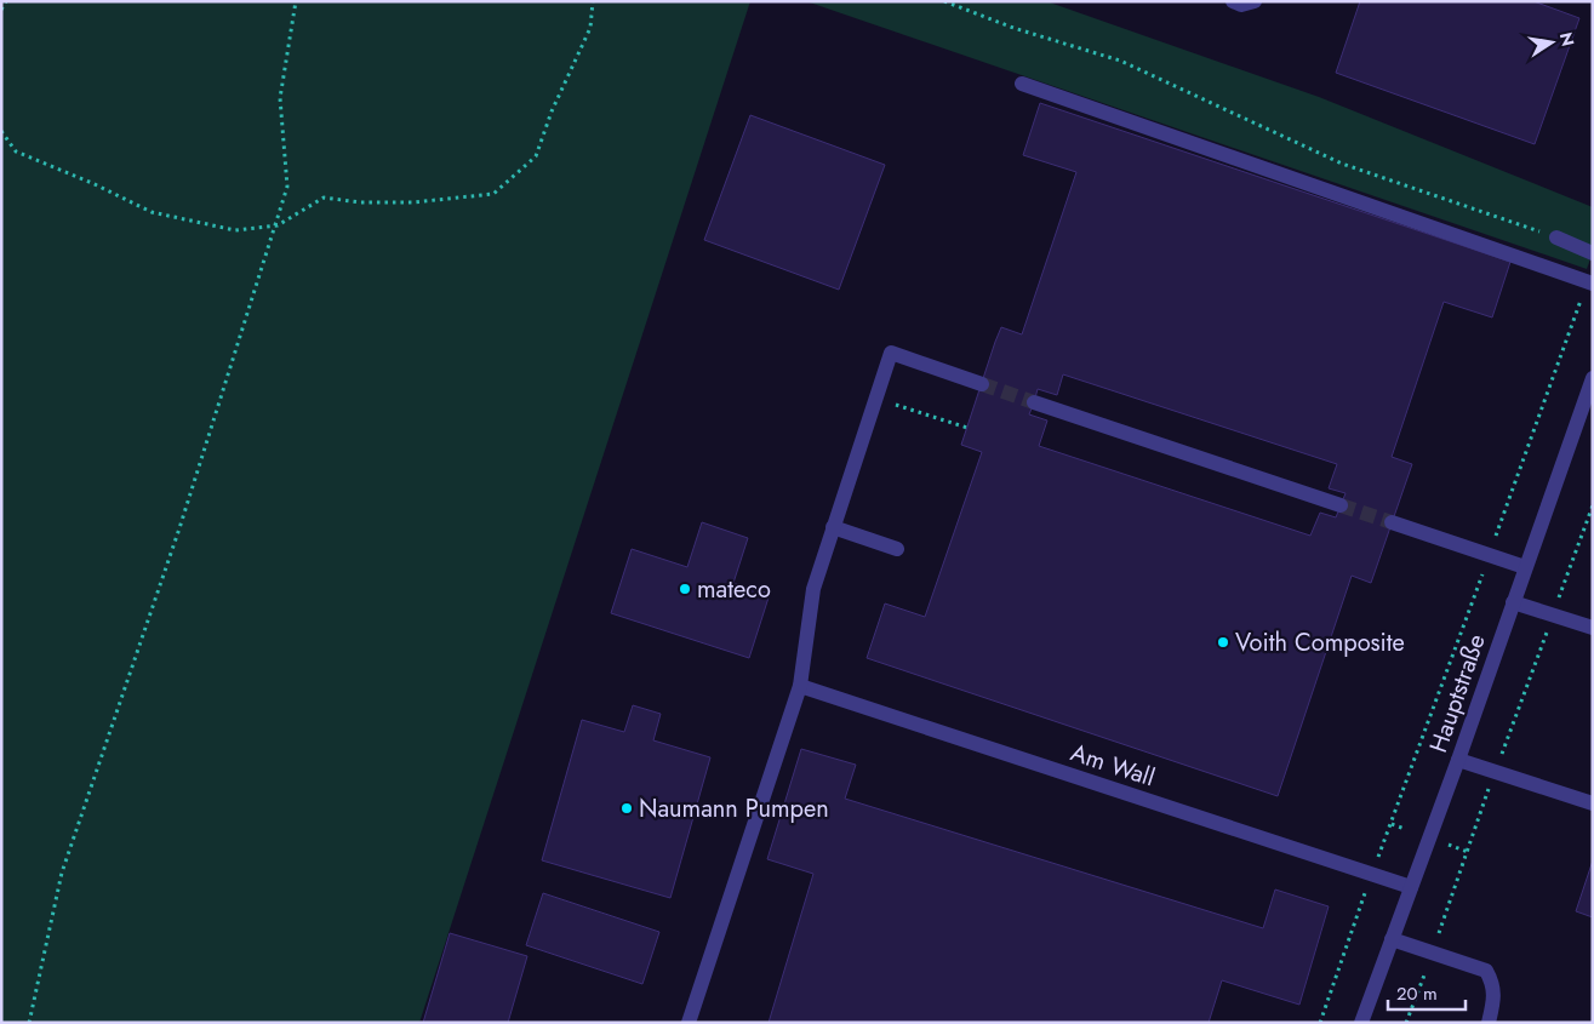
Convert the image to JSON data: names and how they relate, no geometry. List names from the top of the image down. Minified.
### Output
{"streets":{"street":["Hauptstraße","Am Wall"]},"crossings":[["Hauptstraße","Am Wall"]],"places":["mateco","Voith Composite","Naumann Pumpen"],"scale_bar":"20 m","north":"right"}
